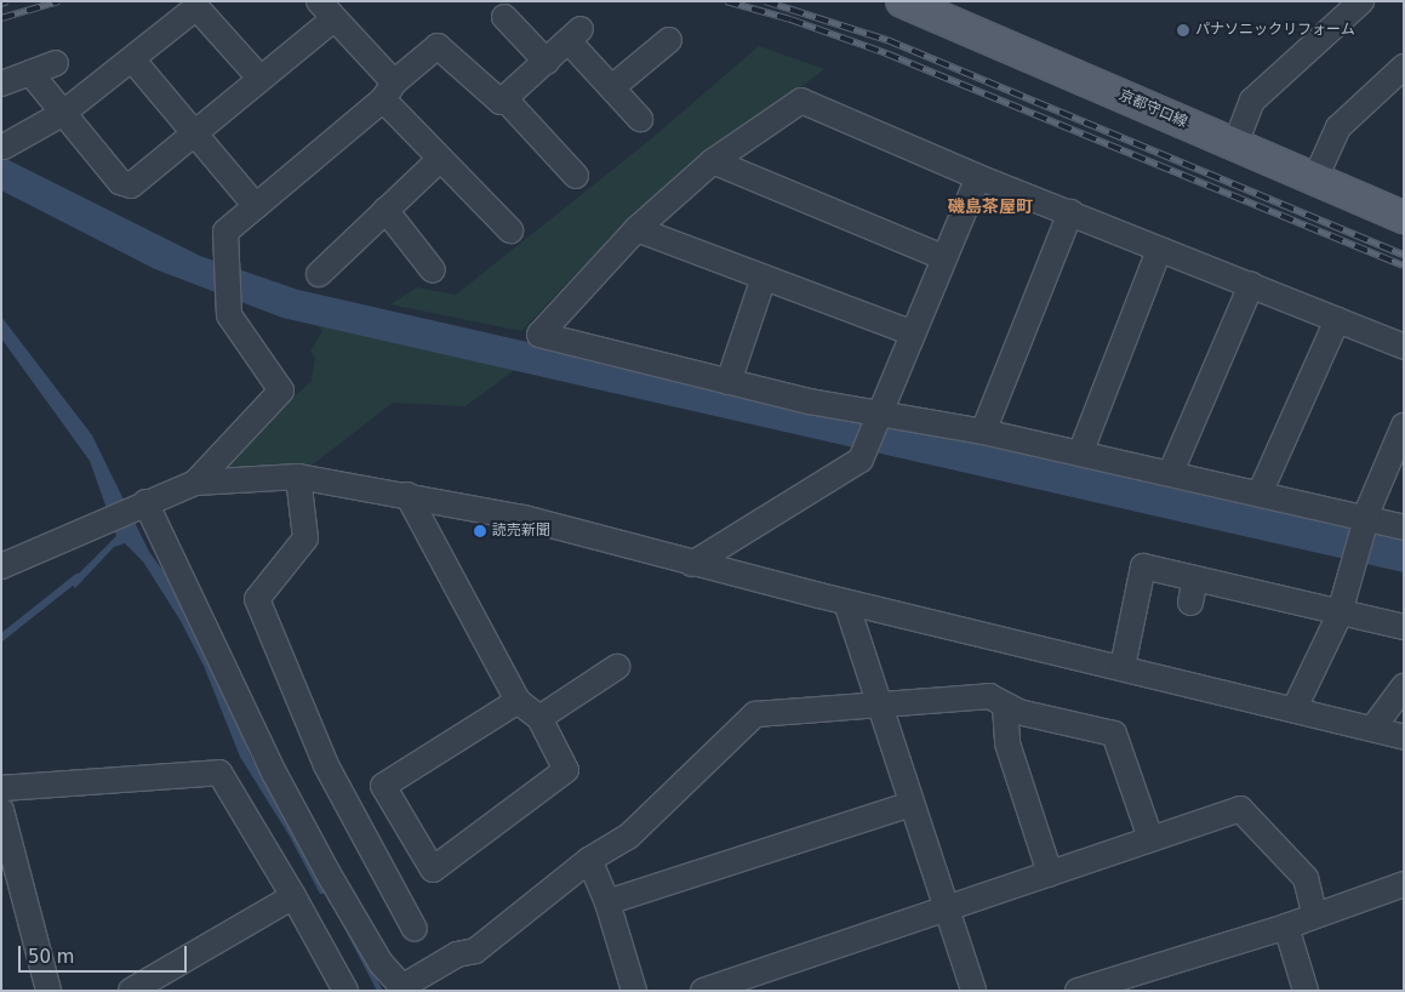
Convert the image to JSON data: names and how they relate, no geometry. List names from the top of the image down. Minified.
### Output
{"streets":{"main road":["京都守口線"]},"districts":["磯島茶屋町"],"places":["パナソニックリフォーム","読売新聞"],"scale_bar":"50 m"}
